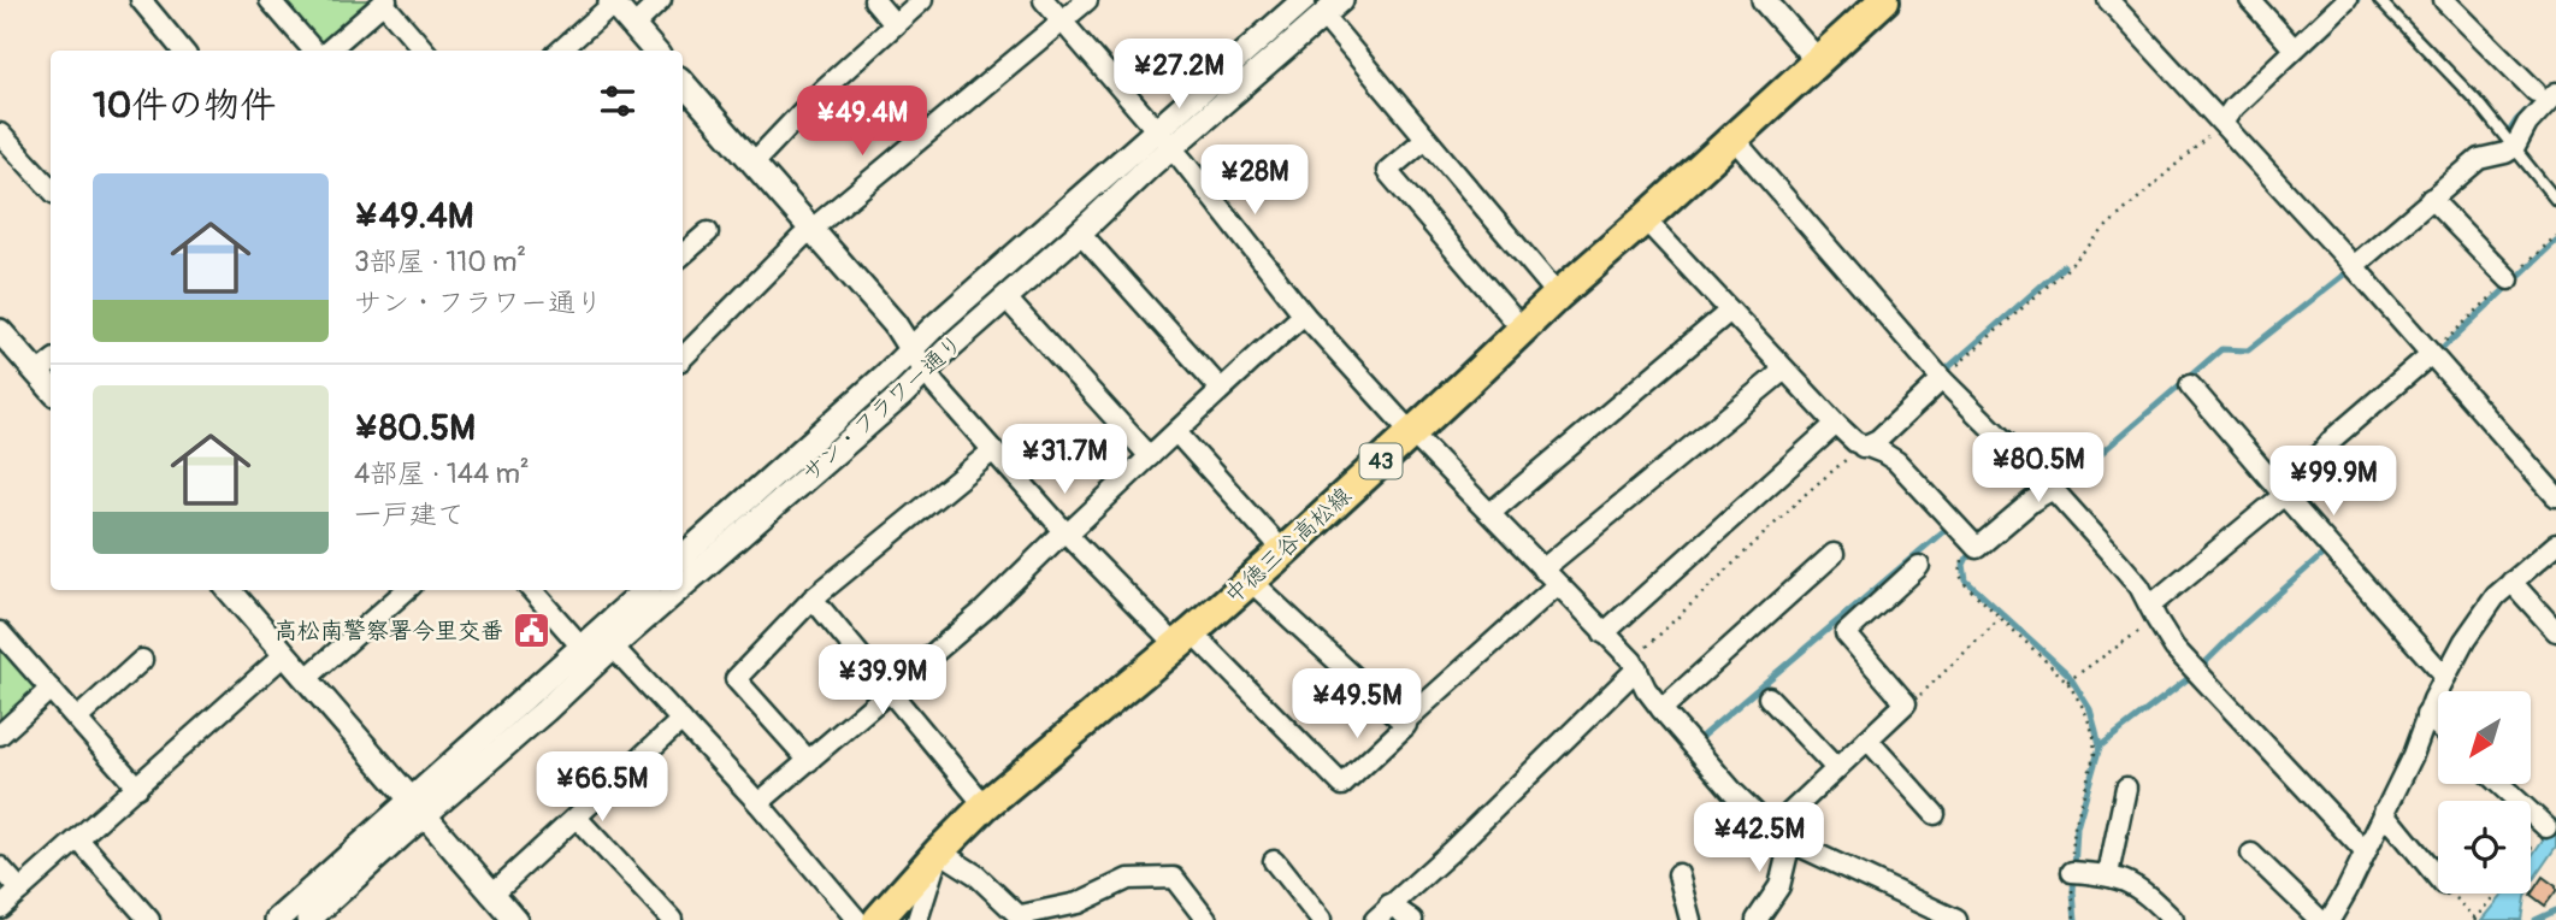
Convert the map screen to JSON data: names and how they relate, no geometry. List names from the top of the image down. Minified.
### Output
{"streets":{"main road":["43","中徳三谷高松線"],"street":["サン・フラワー通り"]},"places":{"public building":["高松南警察署今里交番"]},"north":"bottom left","page":{"price":["¥27.2M","¥49.4M","¥28M","¥31.7M","¥80.5M","¥99.9M","¥39.9M","¥49.5M","¥66.5M","¥42.5M"],"heading":"10件の物件","list":[{"name":"¥49.4M","note":"3部屋 · 110 m² · サン・フラワー通り"},{"name":"¥80.5M","note":"4部屋 · 144 m² · 一戸建て"}]}}
